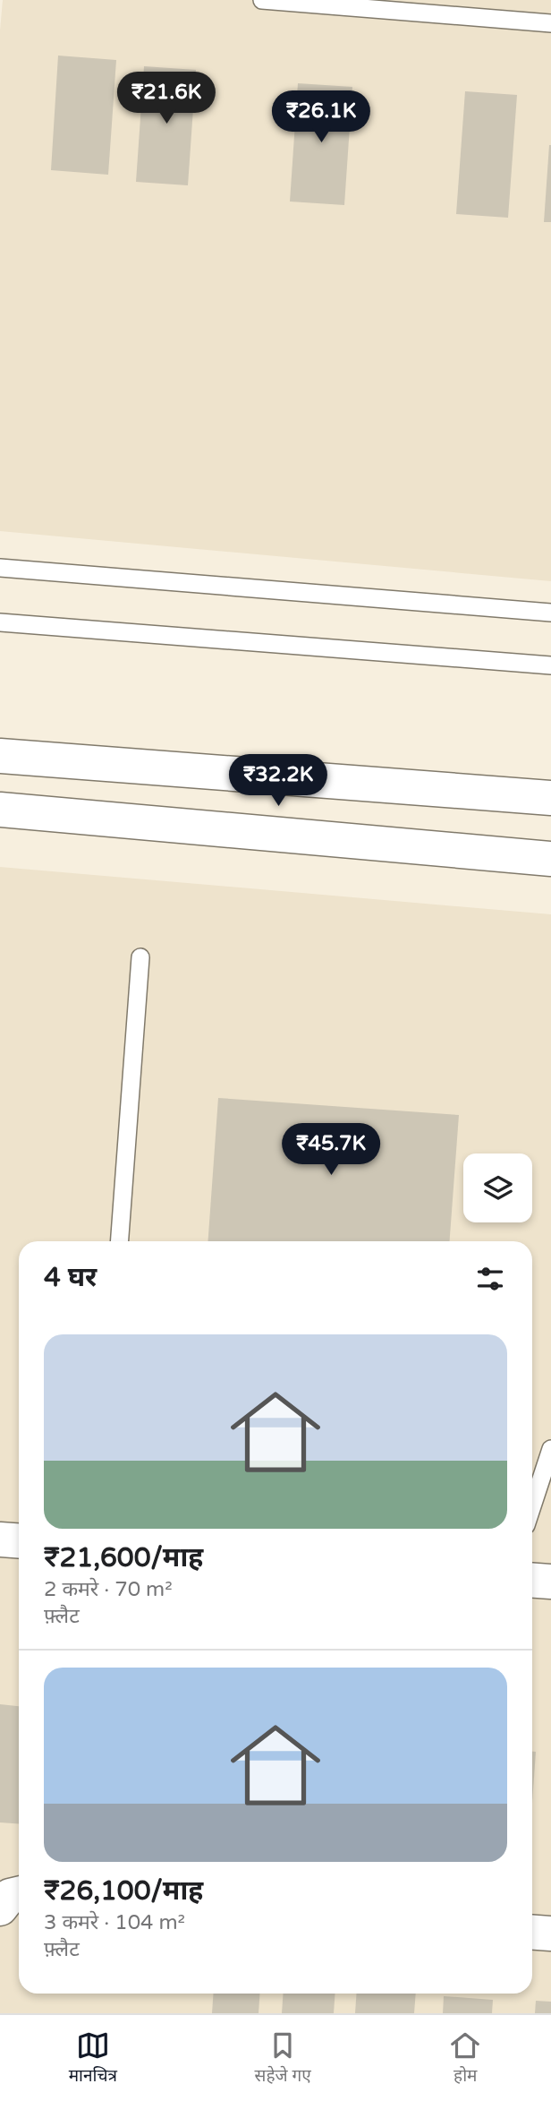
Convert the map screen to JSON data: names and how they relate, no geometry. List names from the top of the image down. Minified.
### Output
{"page":{"price":["₹21.6K","₹26.1K","₹32.2K","₹45.7K"],"heading":"4 घर","list":[{"name":"₹21,600/माह","note":"2 कमरे · 70 m² · फ़्लैट"},{"name":"₹26,100/माह","note":"3 कमरे · 104 m² · फ़्लैट"}],"tabs":["मानचित्र","सहेजे गए","होम"]}}
